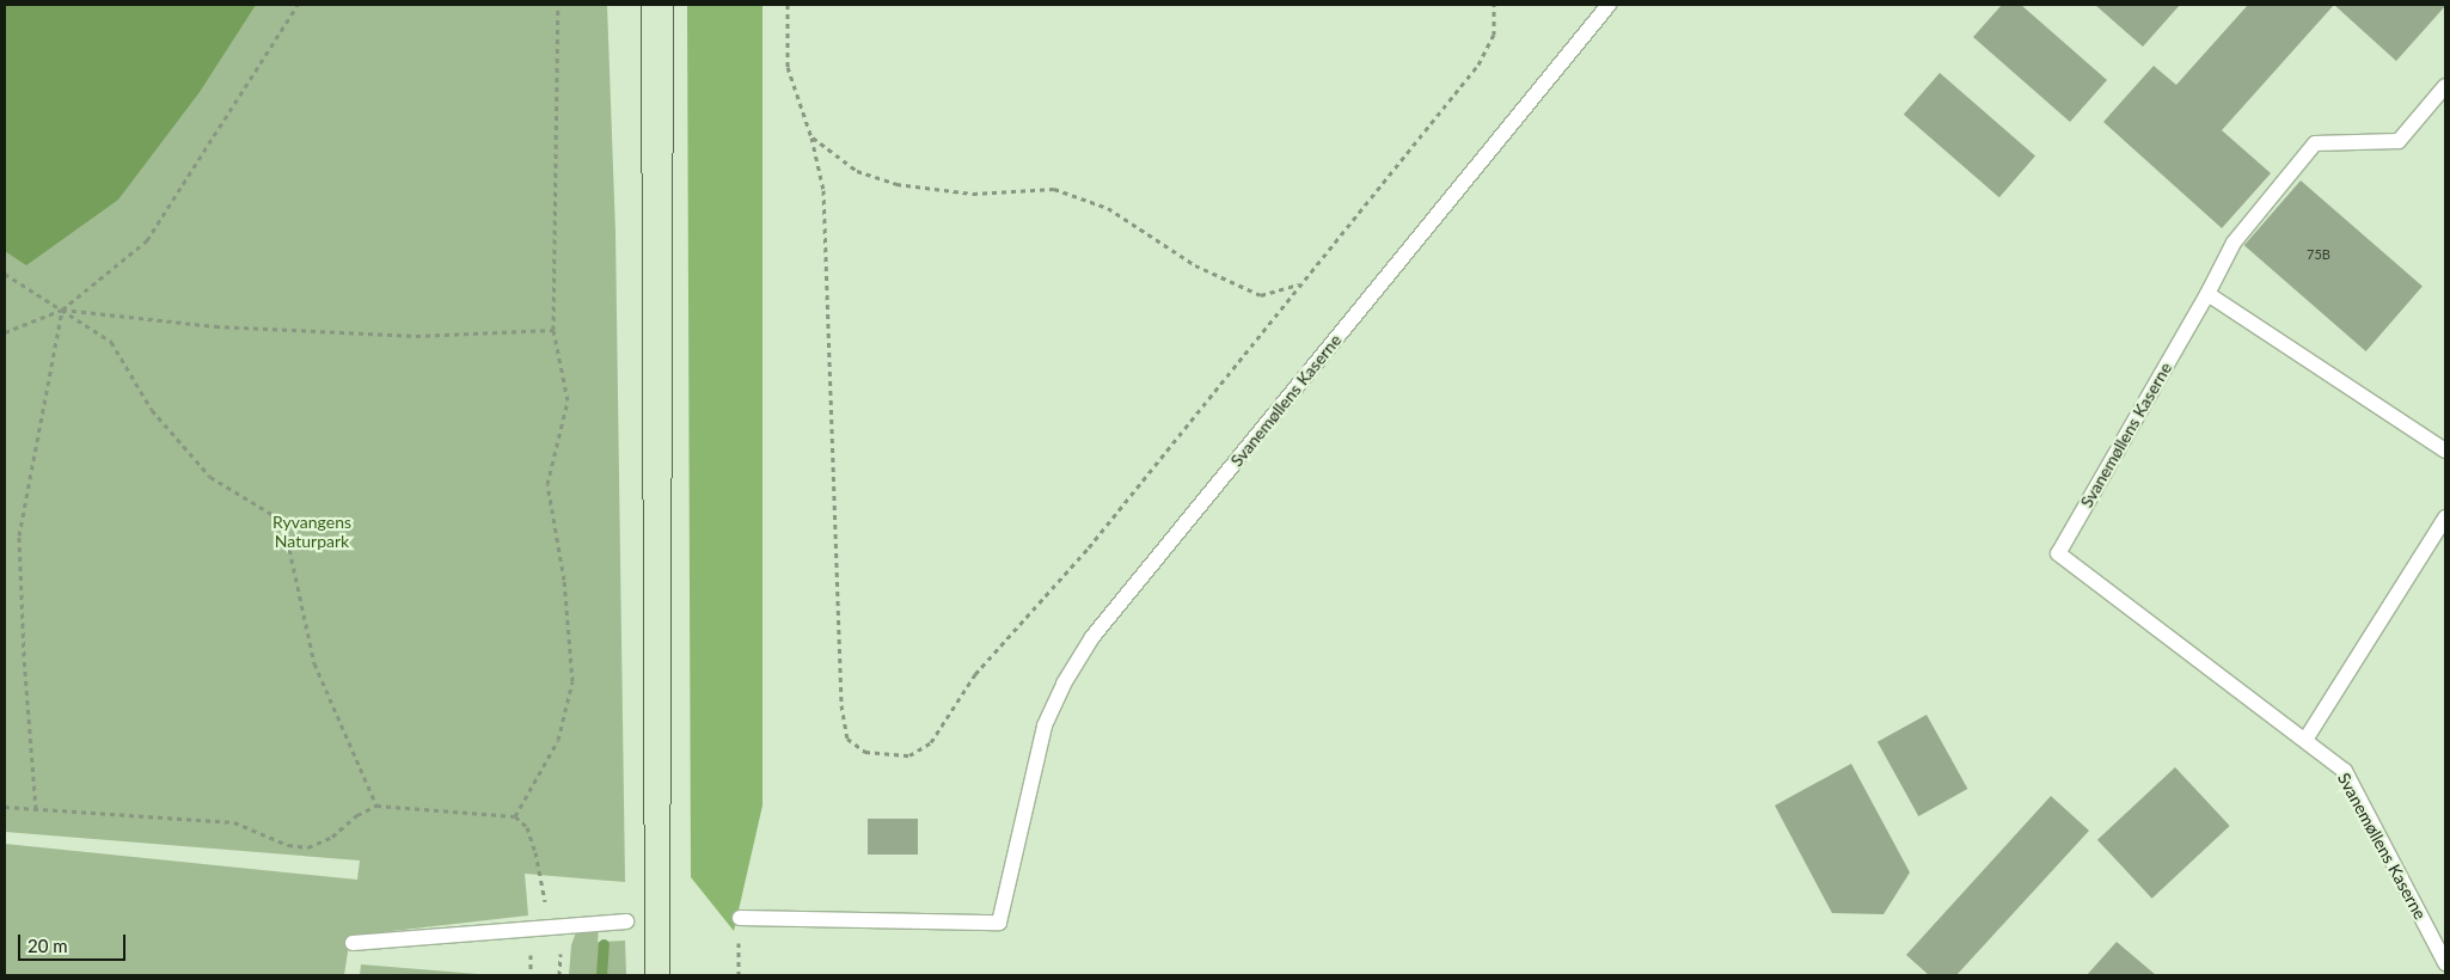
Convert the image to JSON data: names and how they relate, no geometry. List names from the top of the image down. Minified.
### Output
{"streets":{"lane":["Svanemøllens Kaserne"]},"parks":["Ryvangens Naturpark"],"house_numbers":["75B"],"scale_bar":"20 m"}
